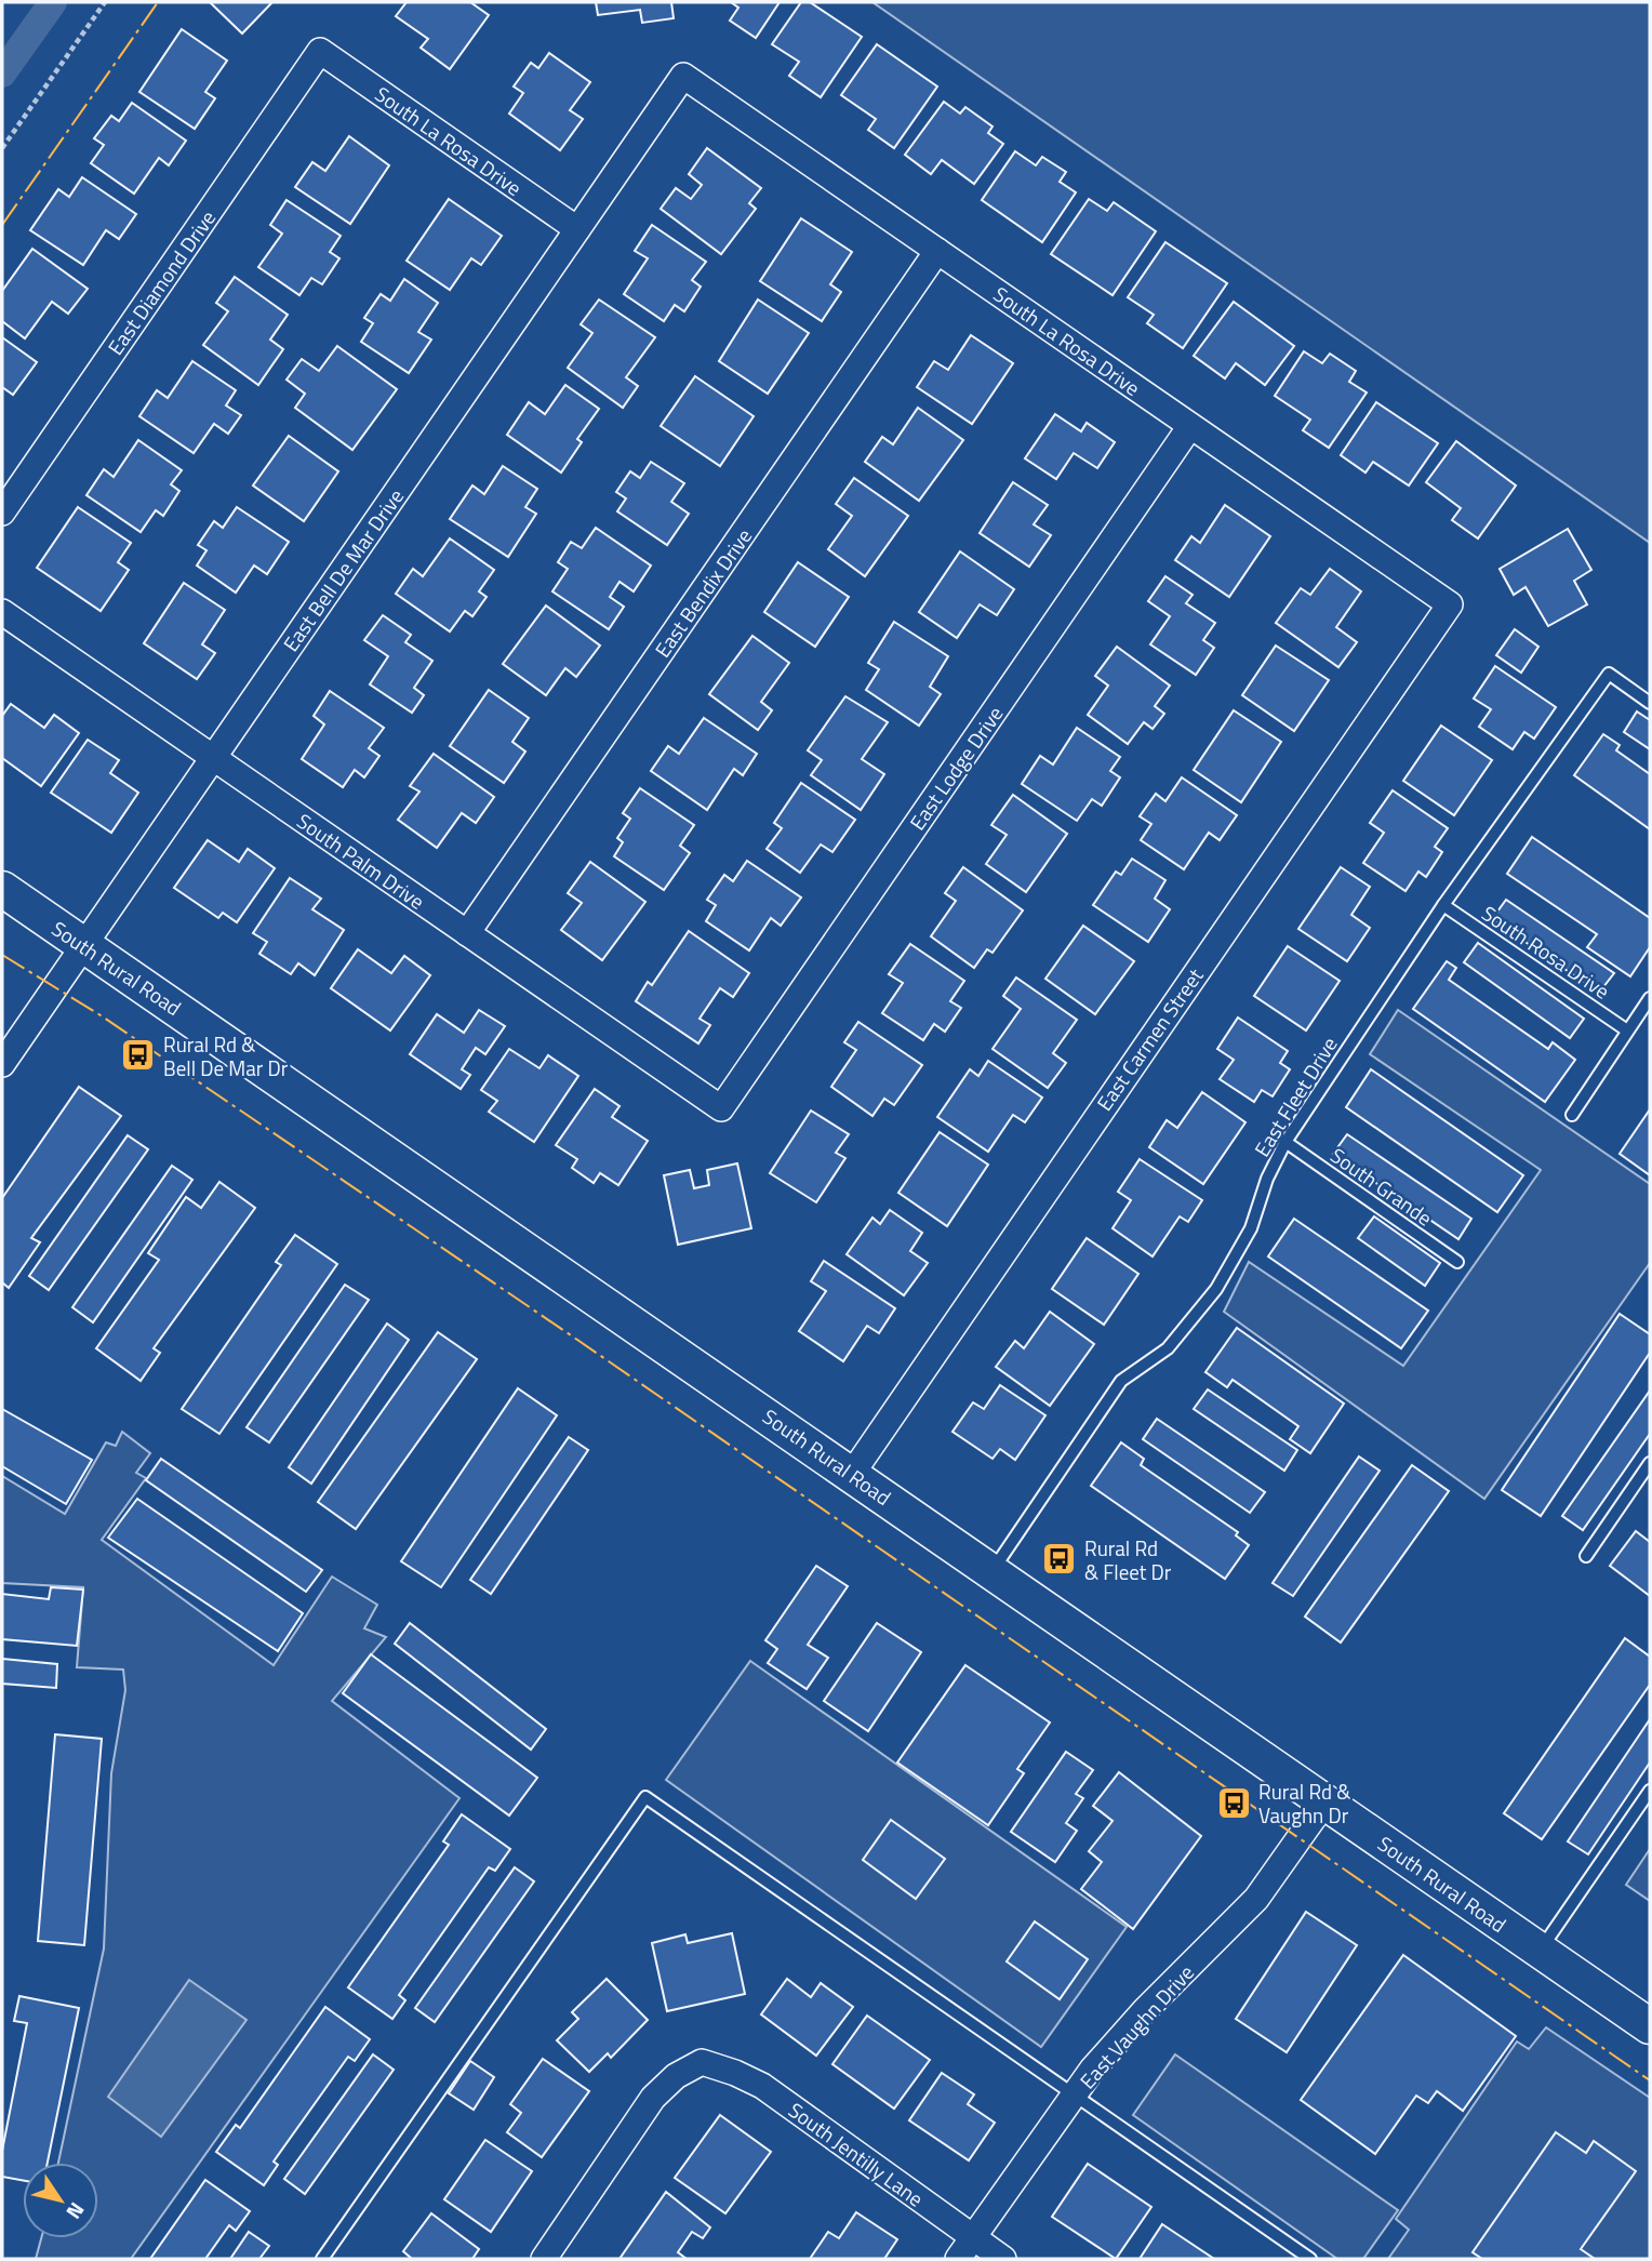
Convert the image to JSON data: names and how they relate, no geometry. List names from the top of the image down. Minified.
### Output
{"streets":{"main road":["South Rural Road"],"street":["South La Rosa Drive","East Diamond Drive","East Bell De Mar Drive","East Bendix Drive","East Lodge Drive","South Palm Drive","East Carmen Street","East Vaughn Drive","South Jentilly Lane"],"lane":["South Rosa Drive","East Fleet Drive","South Grande"]},"crossings":[["South La Rosa Drive","East Diamond Drive"],["South La Rosa Drive","East Bell De Mar Drive"],["South La Rosa Drive","East Bendix Drive"],["South La Rosa Drive","East Lodge Drive"],["South La Rosa Drive","East Carmen Street"],["East Bell De Mar Drive","South Palm Drive"],["East Bell De Mar Drive","South Rural Road"],["East Bendix Drive","South Palm Drive"],["East Lodge Drive","South Palm Drive"],["South Rosa Drive","East Fleet Drive"],["South Rural Road","East Carmen Street"],["South Rural Road","East Fleet Drive"],["South Rural Road","East Vaughn Drive"],["East Fleet Drive","South Grande"],["East Vaughn Drive","South Jentilly Lane"]],"places":{"bus stop":["Rural Rd & Bell De Mar Dr","Rural Rd & Fleet Dr","Rural Rd & Vaughn Dr"]},"north":"bottom right"}
